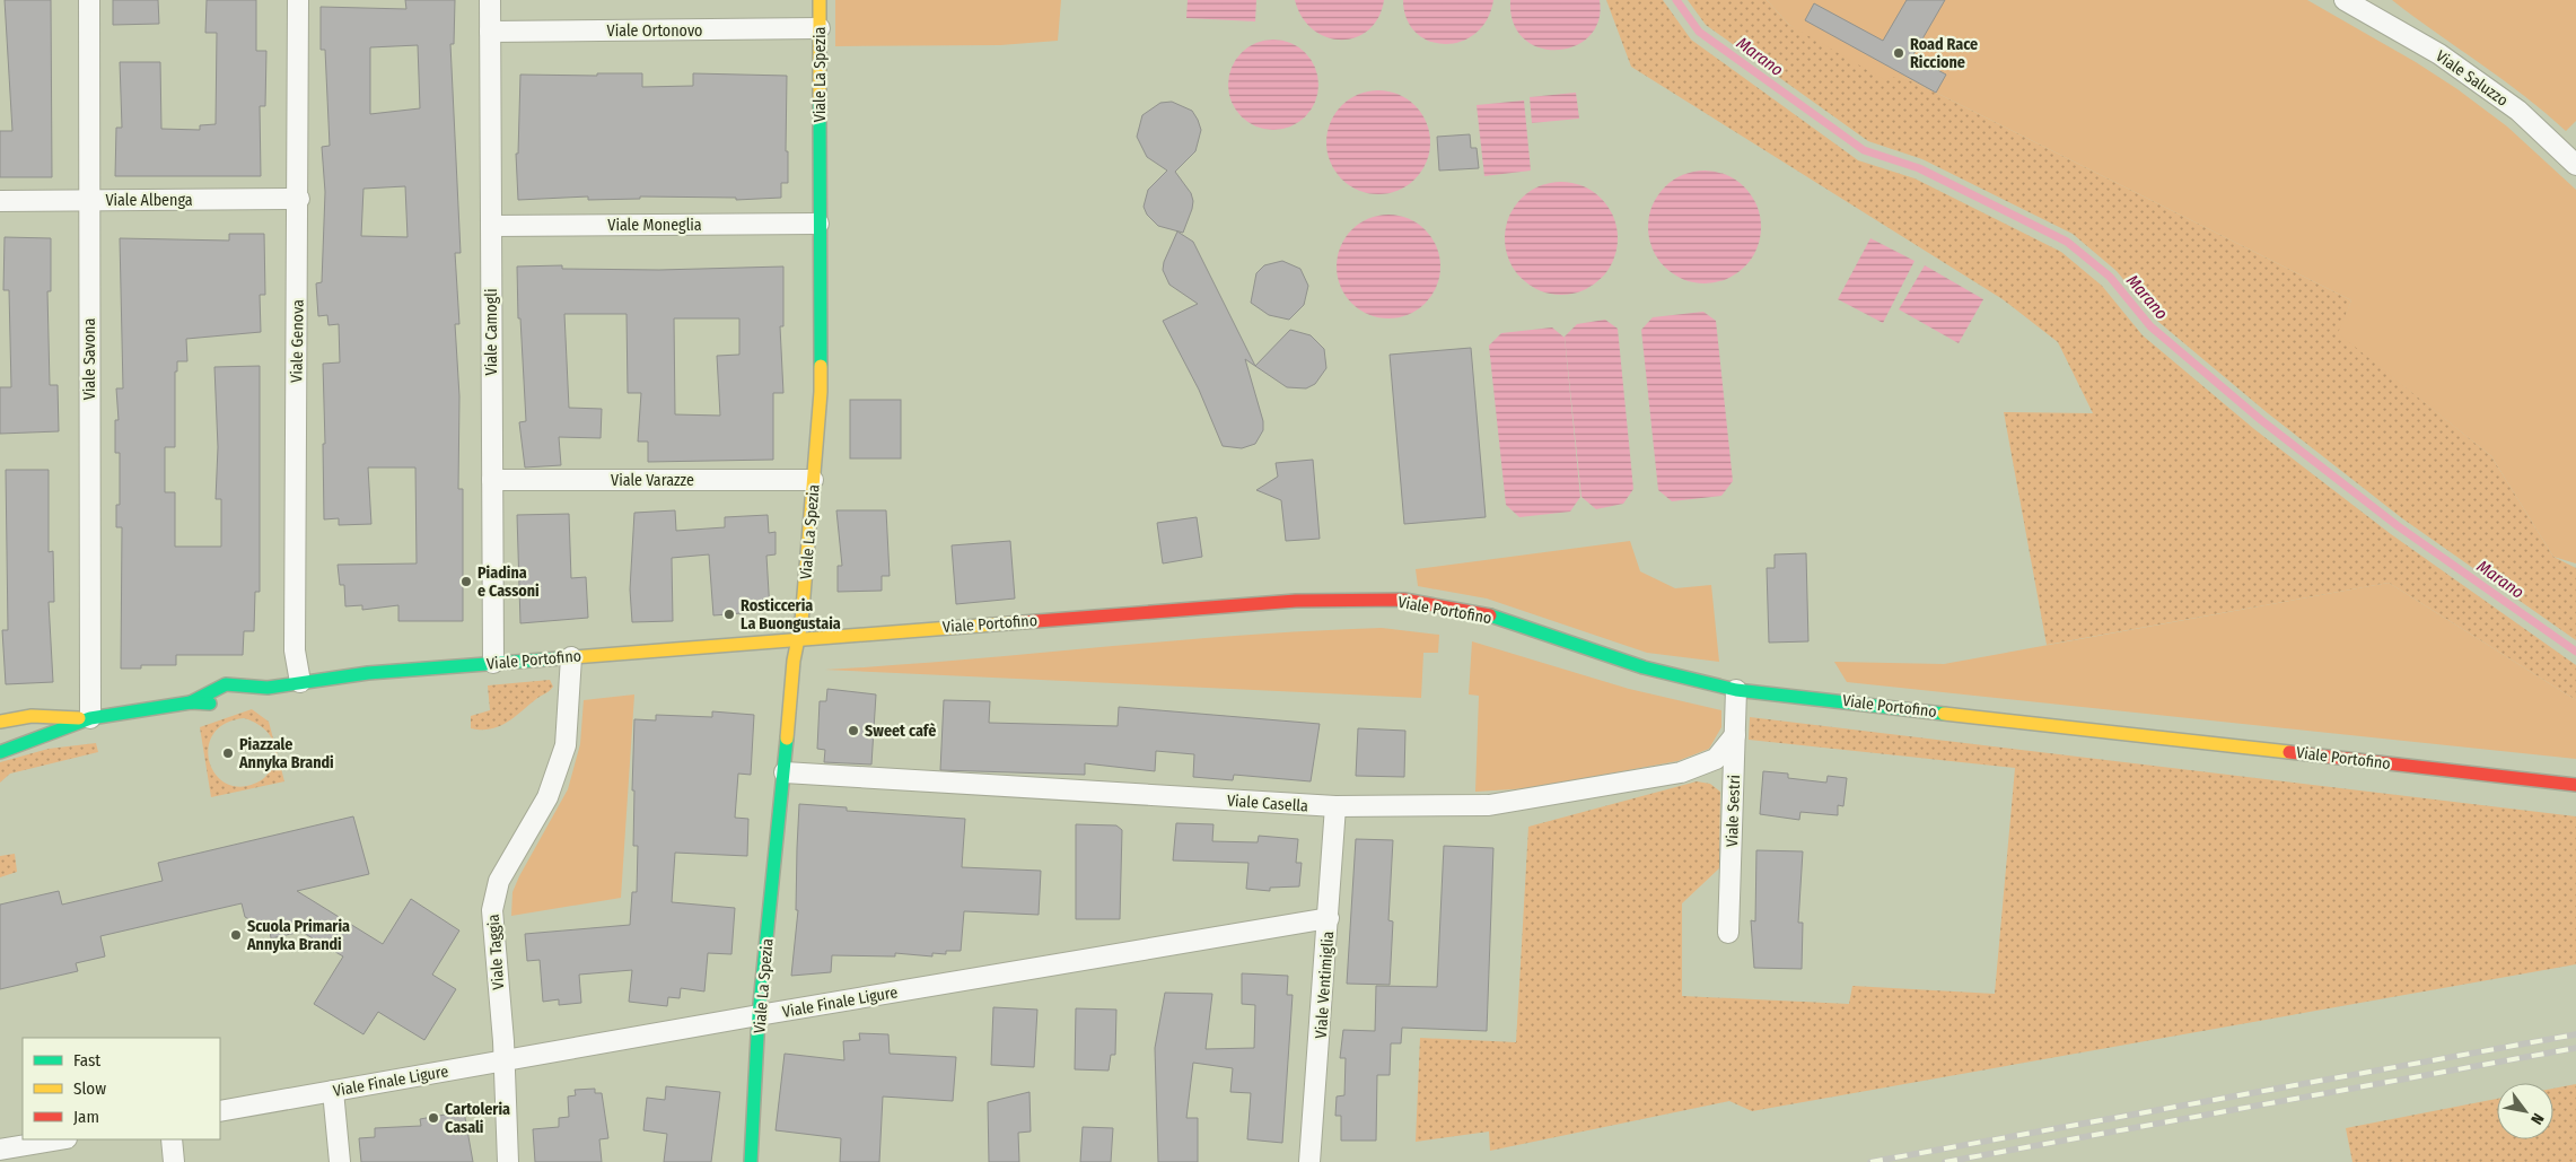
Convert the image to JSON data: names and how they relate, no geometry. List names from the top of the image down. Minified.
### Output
{"streets":{"street":["Viale Ortonovo","Viale La Spezia","Viale Saluzzo","Viale Albenga","Viale Moneglia","Viale Camogli","Viale Genova","Viale Savona","Viale Varazze","Viale Portofino","Viale Casella","Viale Sestri","Viale Taggia","Viale Ventimiglia","Viale Finale Ligure"]},"crossings":[["Viale Ortonovo","Viale La Spezia"],["Viale Ortonovo","Viale Camogli"],["Viale La Spezia","Viale Moneglia"],["Viale La Spezia","Viale Varazze"],["Viale La Spezia","Viale Portofino"],["Viale La Spezia","Viale Casella"],["Viale La Spezia","Viale Finale Ligure"],["Viale Albenga","Viale Genova"],["Viale Albenga","Viale Savona"],["Viale Moneglia","Viale Camogli"],["Viale Camogli","Viale Varazze"],["Viale Camogli","Viale Portofino"],["Viale Genova","Viale Portofino"],["Viale Savona","Viale Portofino"],["Viale Portofino","Viale Sestri"],["Viale Portofino","Viale Taggia"],["Viale Casella","Viale Sestri"],["Viale Casella","Viale Ventimiglia"],["Viale Taggia","Viale Finale Ligure"],["Viale Ventimiglia","Viale Finale Ligure"]],"water":["Marano"],"places":["Road Race Riccione","Piadina e Cassoni","Rosticceria La Buongustaia","Sweet cafè","Piazzale Annyka Brandi","Scuola Primaria Annyka Brandi","Cartoleria Casali"],"legend":["Fast","Slow","Jam"],"north":"bottom right"}
